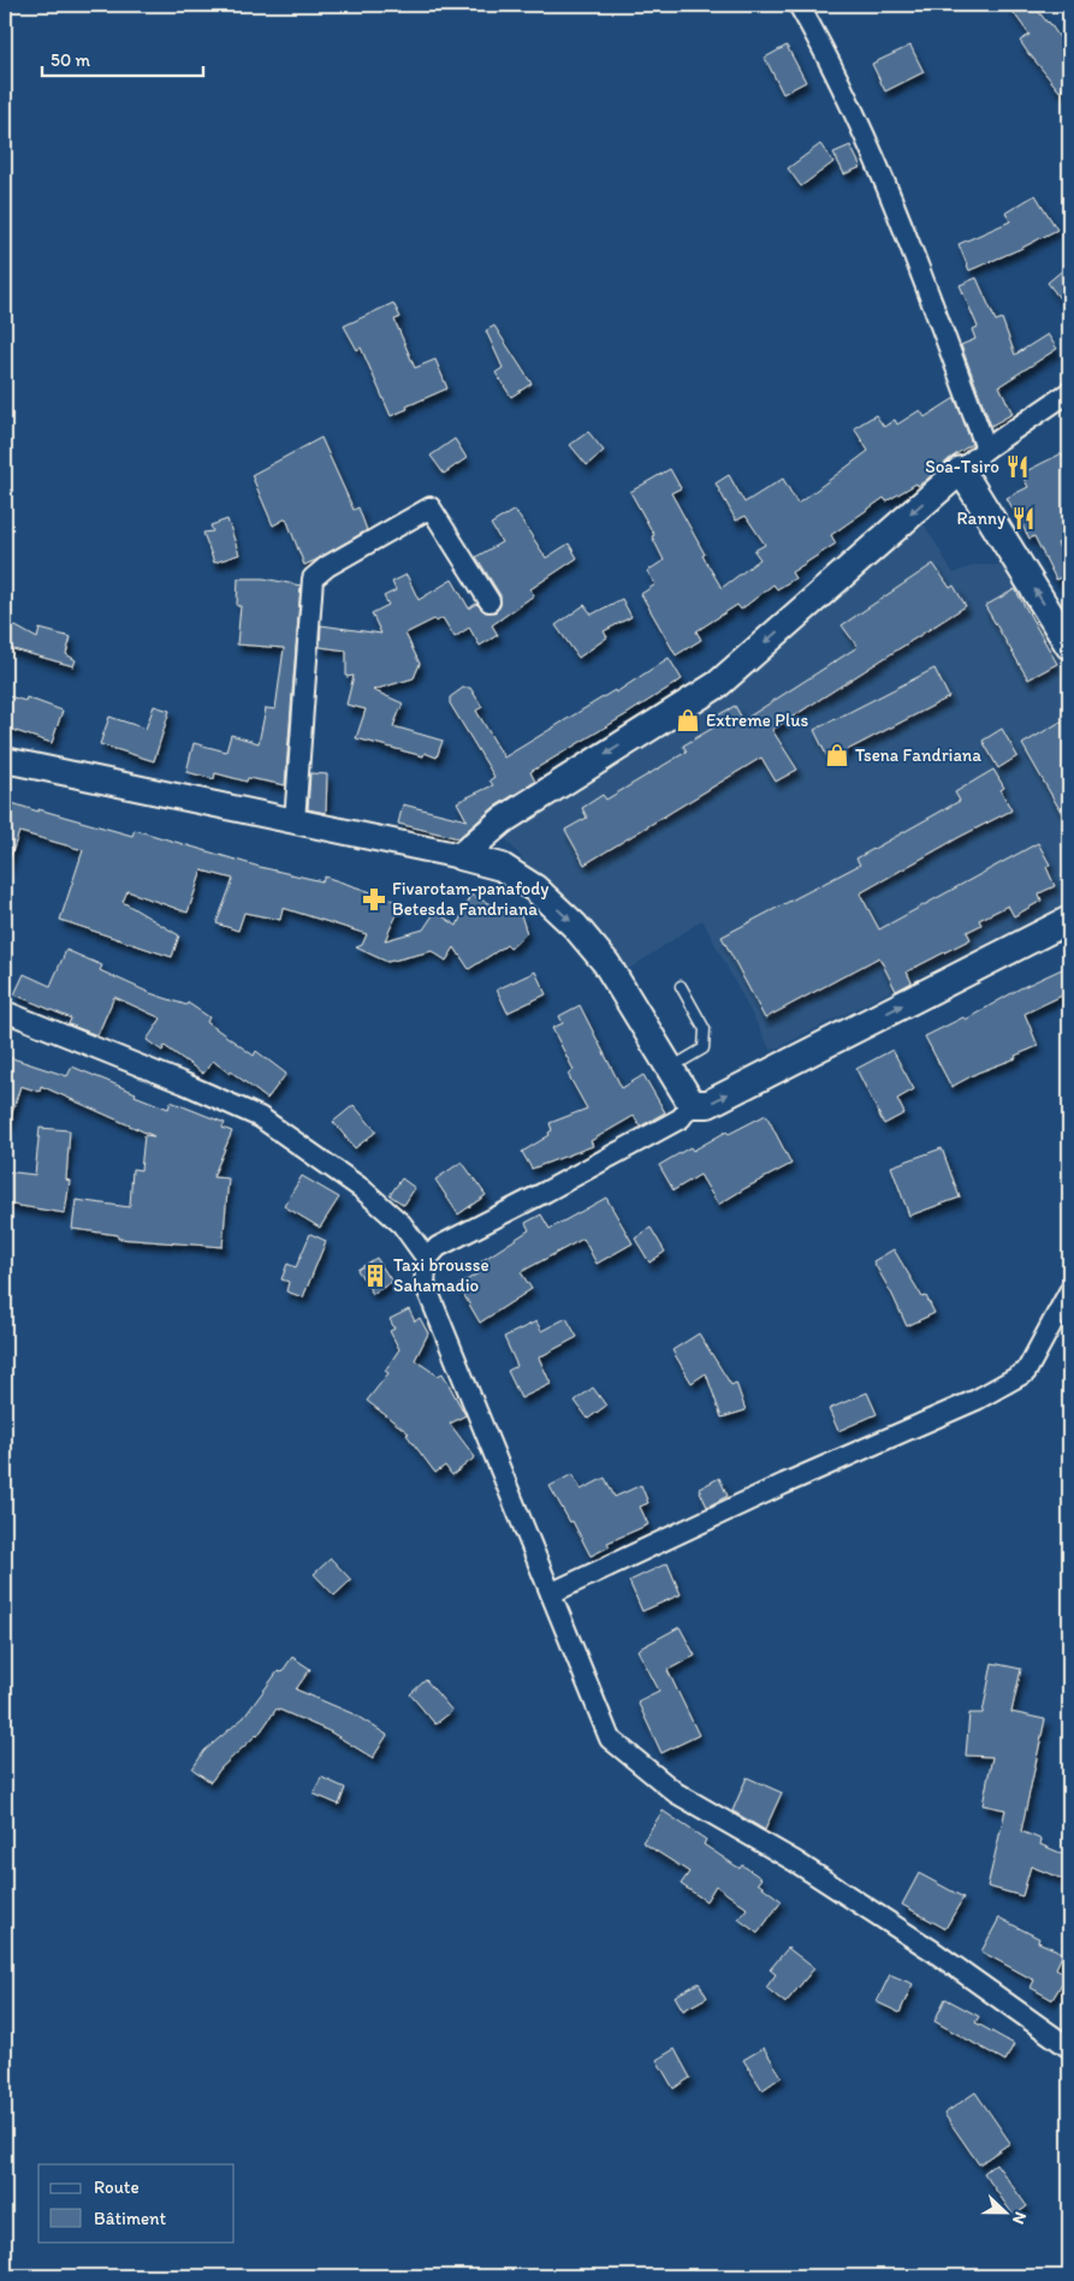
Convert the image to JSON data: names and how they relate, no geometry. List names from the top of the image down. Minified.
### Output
{"places":{"restaurant":["Soa-Tsiro","Ranny"],"shop":["Extreme Plus","Tsena Fandriana"],"pharmacy":["Fivarotam-panafody Betesda Fandriana"],"building":["Taxi brousse Sahamadio"]},"legend":["Route","Bâtiment"],"scale_bar":"50 m","north":"right"}
